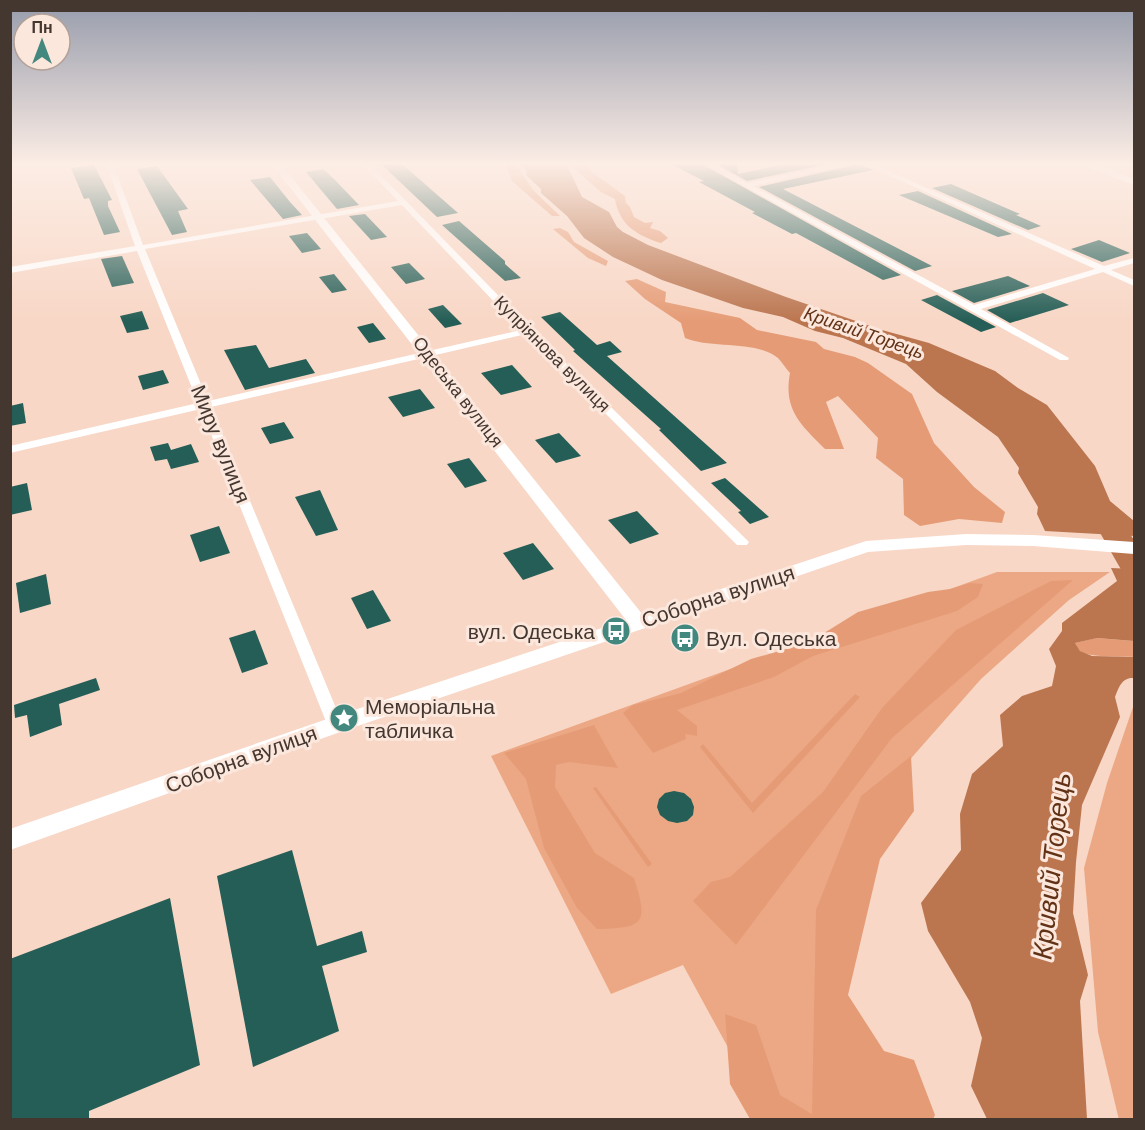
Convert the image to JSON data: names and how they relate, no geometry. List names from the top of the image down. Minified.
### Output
{"streets":{"street":["Купріянова вулиця","Одеська вулиця","Миру вулиця","Соборна вулиця"]},"crossings":[["Одеська вулиця","Соборна вулиця"],["Миру вулиця","Соборна вулиця"]],"water":["Кривий Торець"],"places":{"bus stop":["вул. Одеська","Вул. Одеська"],"place":["Меморіальна табличка"]},"north":"top"}
